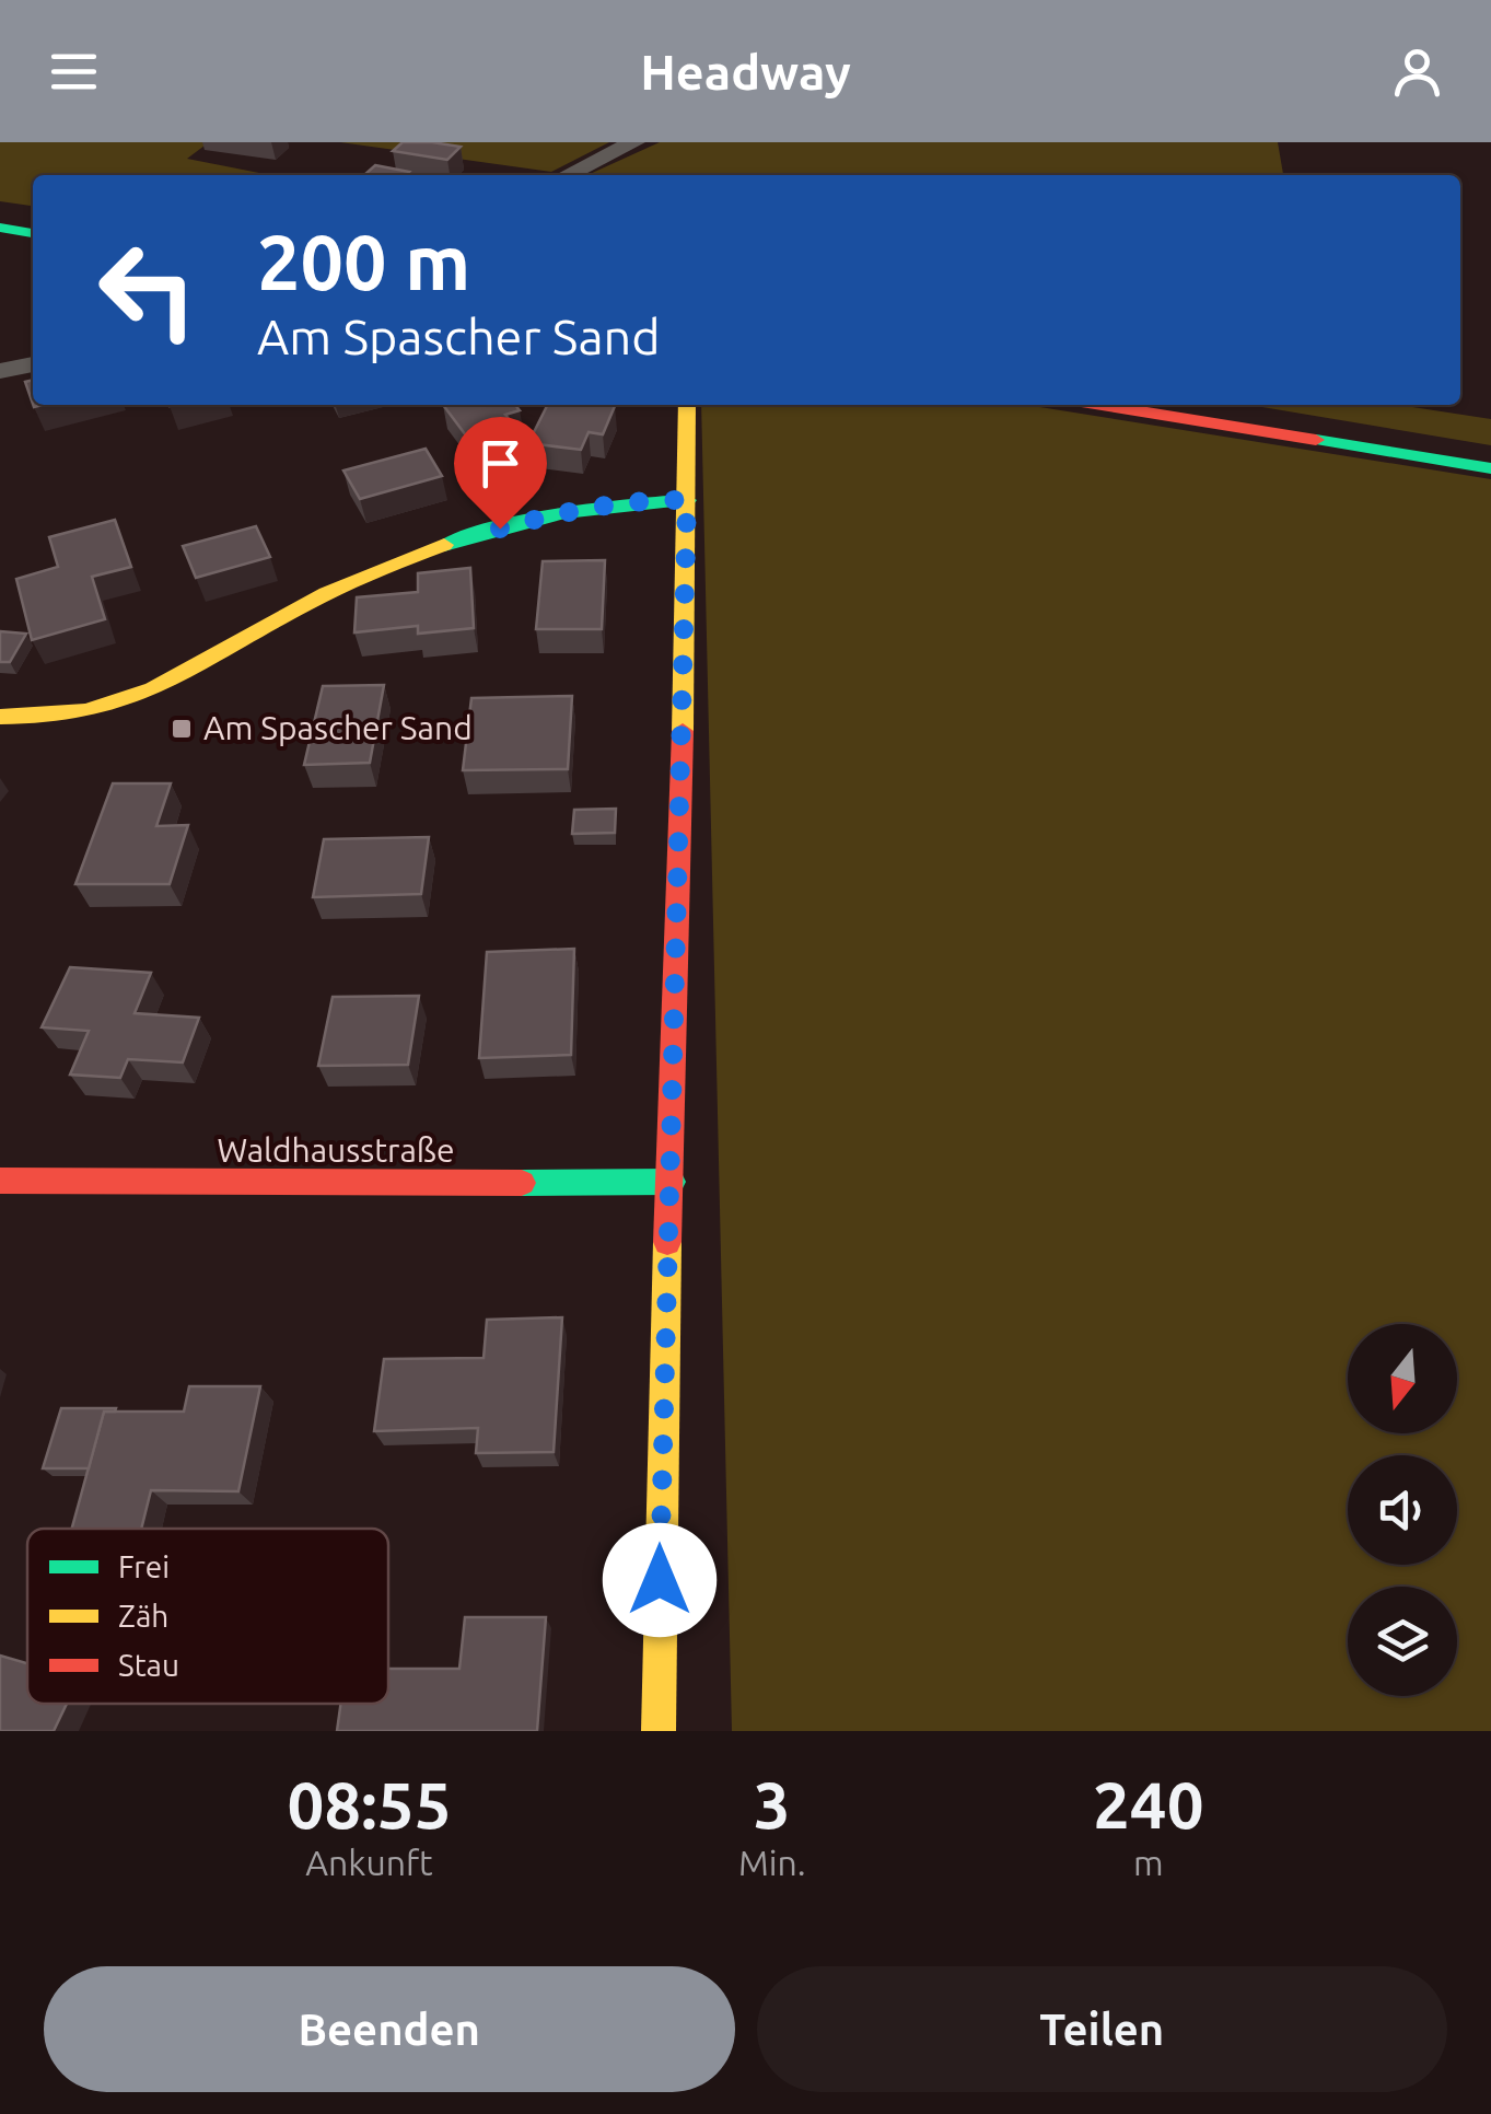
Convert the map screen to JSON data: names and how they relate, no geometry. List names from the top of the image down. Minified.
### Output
{"streets":{"street":["Waldhausstraße"]},"places":{"transit":["Am Spascher Sand"]},"legend":["Frei","Zäh","Stau"],"north":"bottom","page":{"header":"Headway","turn":["200 m","Am Spascher Sand"],"eta":["08:55","Ankunft","3","Min.","240","m"],"buttons":["Beenden","Teilen"]}}
